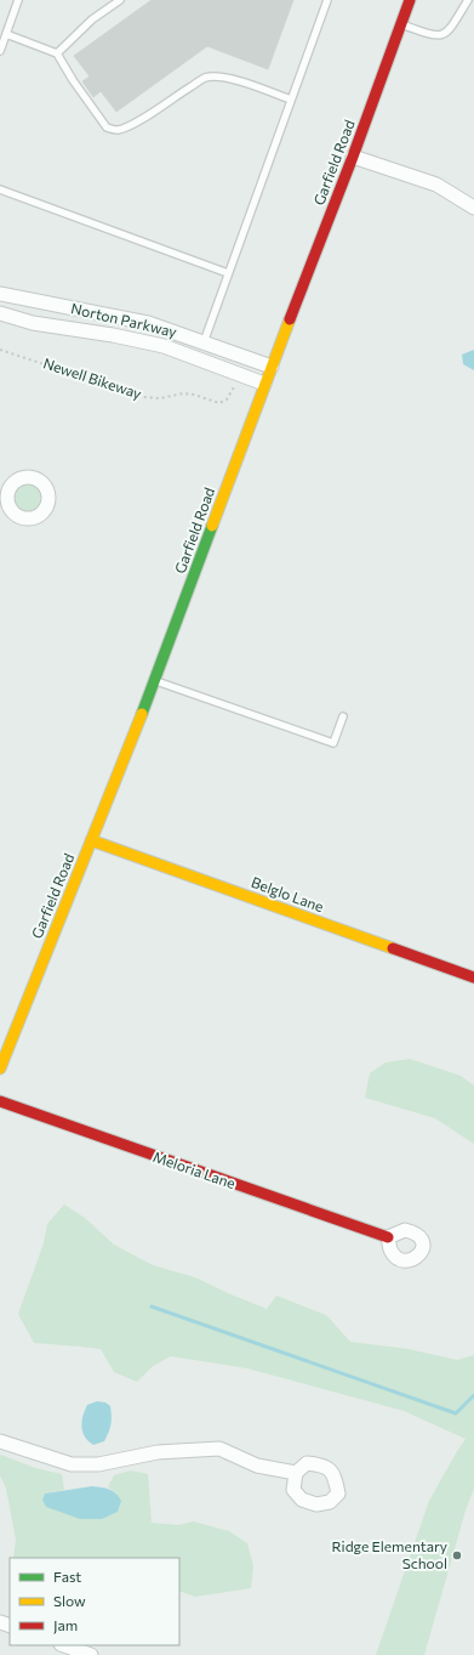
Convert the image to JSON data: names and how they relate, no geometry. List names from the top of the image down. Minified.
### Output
{"streets":{"street":["Garfield Road","Norton Parkway","Belglo Lane","Meloria Lane"],"path":["Newell Bikeway"]},"crossings":[["Garfield Road","Norton Parkway"],["Garfield Road","Belglo Lane"]],"places":["Ridge Elementary School"],"legend":["Fast","Slow","Jam"]}
